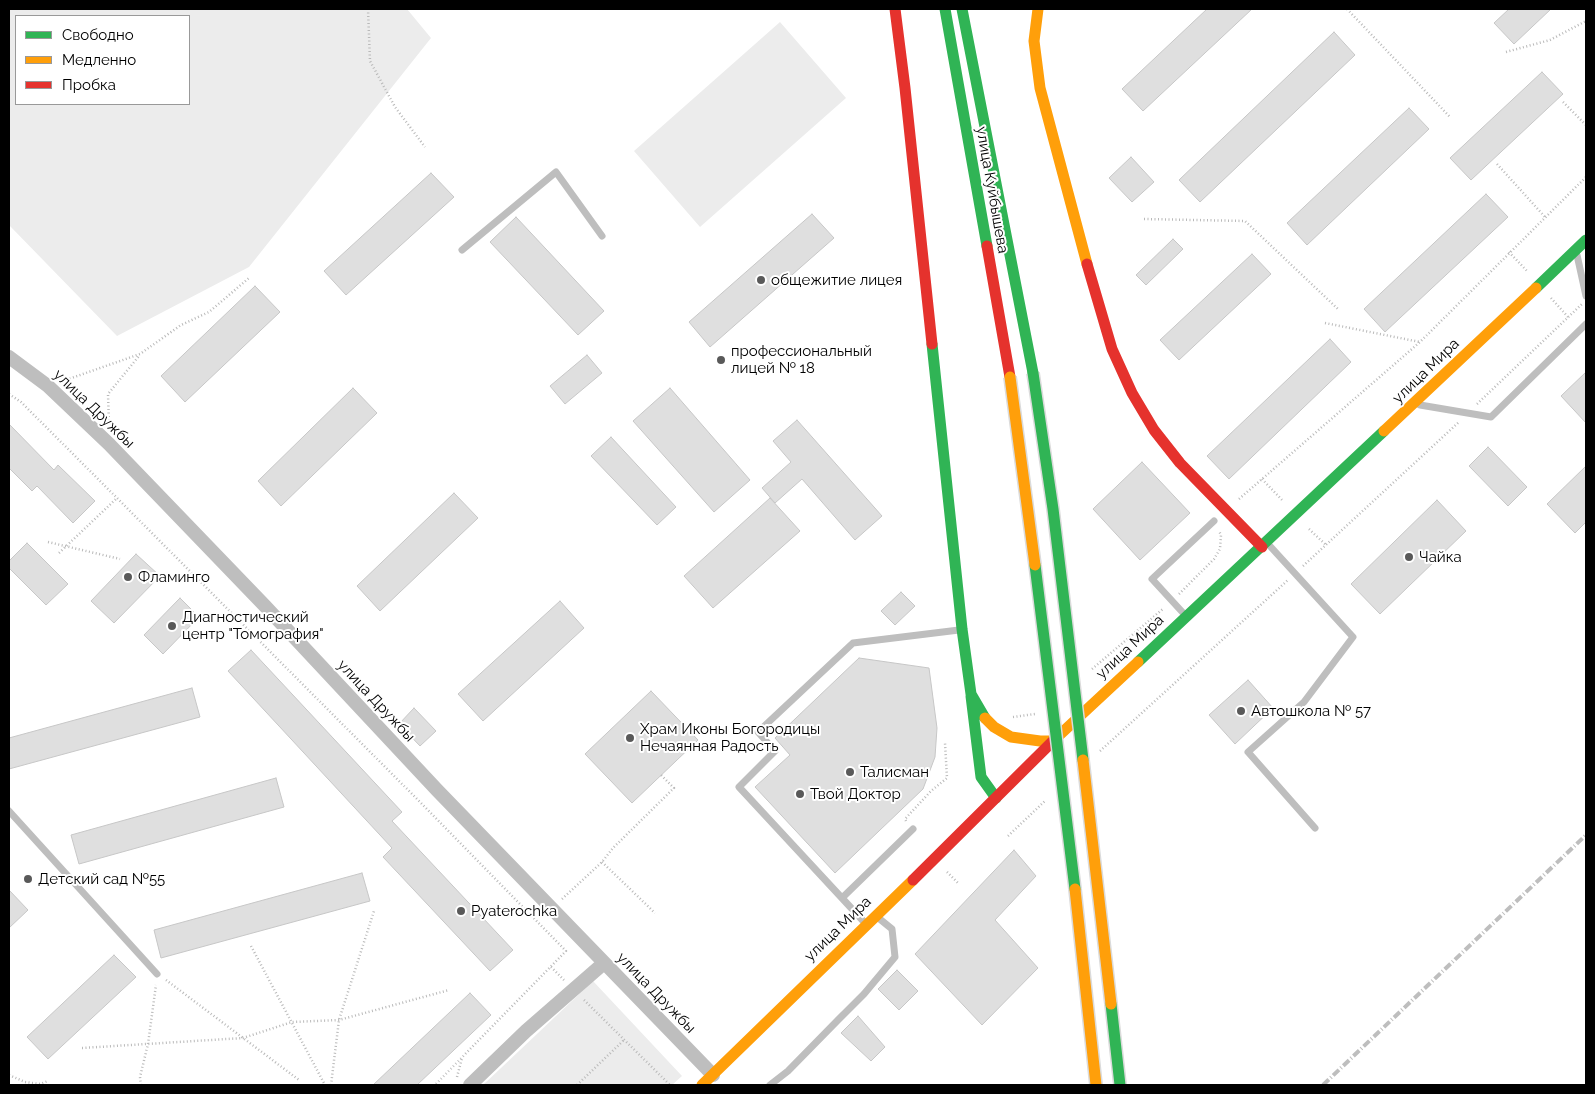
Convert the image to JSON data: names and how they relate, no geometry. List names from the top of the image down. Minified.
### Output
{"streets":{"main road":["улица Куйбышева","улица Мира"],"street":["улица Дружбы"]},"crossings":[["улица Мира","улица Дружбы"]],"places":["общежитие лицея","профессиональный лицей № 18","Чайка","Фламинго","Диагностический центр \"Томография\"","Автошкола № 57","Храм Иконы Богородицы Нечаянная Радость","Талисман","Твой Доктор","Детский сад №55","Pyaterochka"],"legend":["Свободно","Медленно","Пробка"]}
